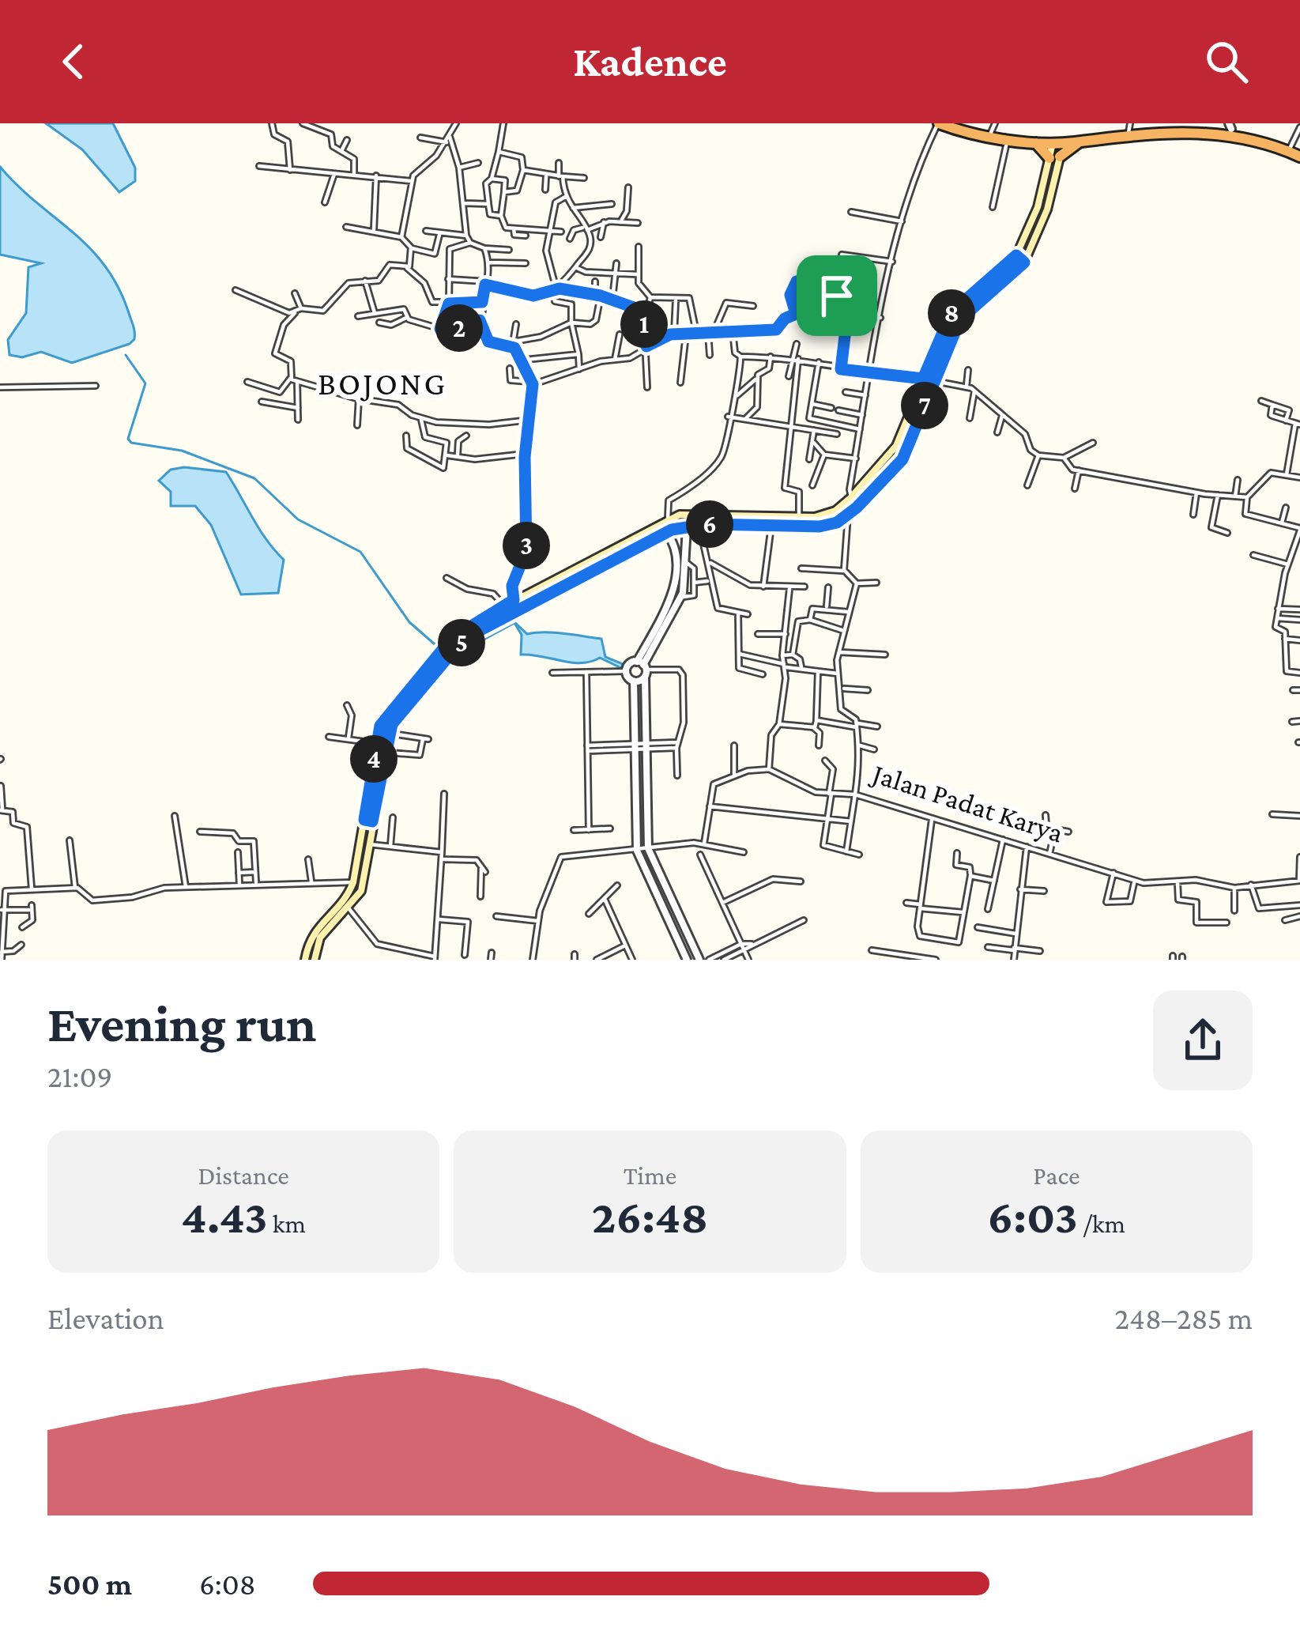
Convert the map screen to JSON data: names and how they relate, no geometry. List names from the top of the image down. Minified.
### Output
{"streets":{"street":["Jalan Padat Karya"]},"districts":["BOJONG"],"page":{"header":"Kadence","pins":["8","1","2","7","6","3","5","4"],"heading":["Evening run","21:09"],"stats":[["Distance","4.43 km"],["Time","26:48"],["Pace","6:03 /km"]],"chart":["Elevation","248–285 m"],"list":[{"name":"500 m","note":"6:08"}]}}
